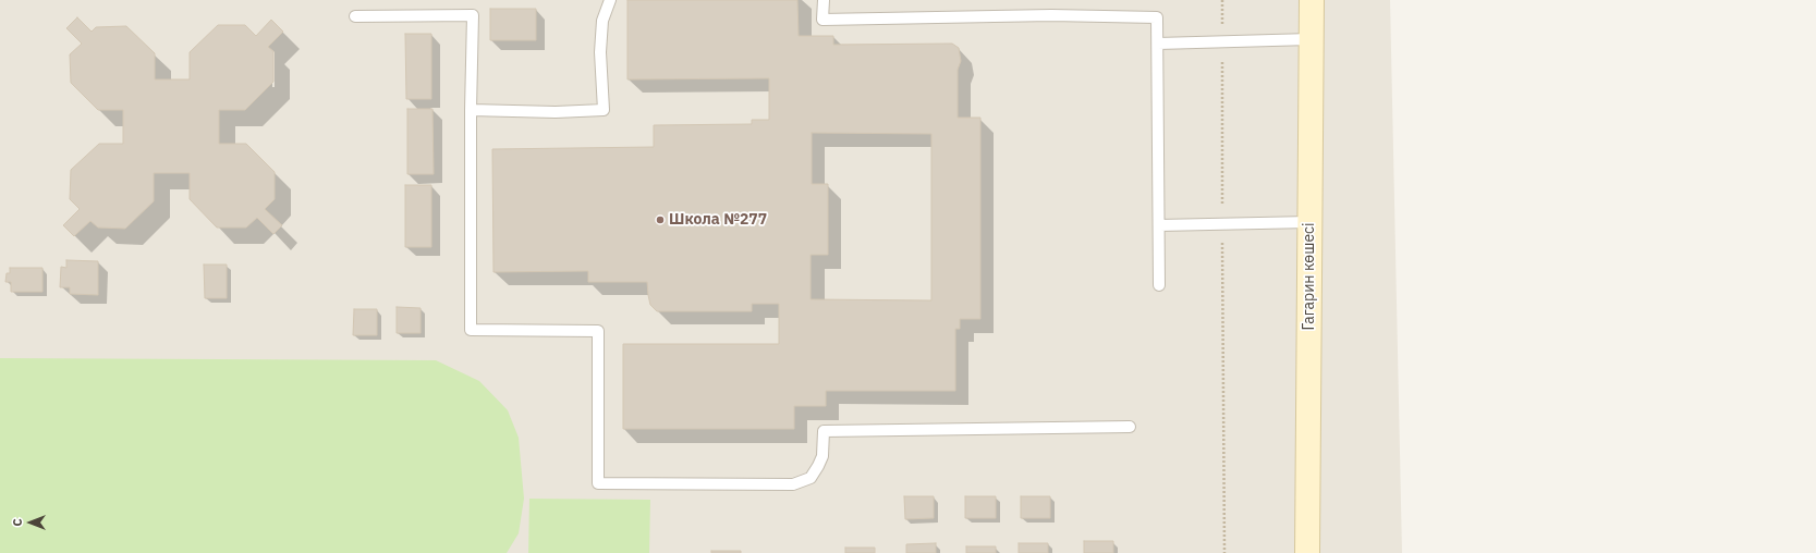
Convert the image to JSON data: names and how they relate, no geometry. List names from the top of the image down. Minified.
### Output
{"streets":{"street":["Гагарин көшесі"]},"places":["Школа №277"],"north":"left"}
